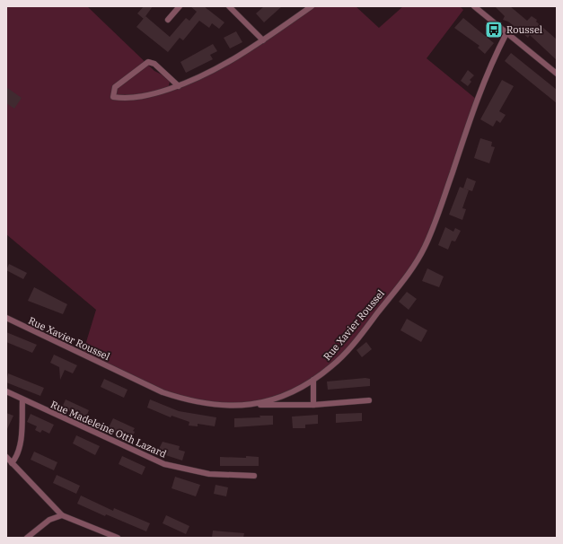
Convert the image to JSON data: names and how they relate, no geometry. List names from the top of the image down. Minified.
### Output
{"streets":{"street":["Rue Xavier Roussel","Rue Madeleine Otth Lazard"]},"places":{"bus stop":["Roussel"]}}
